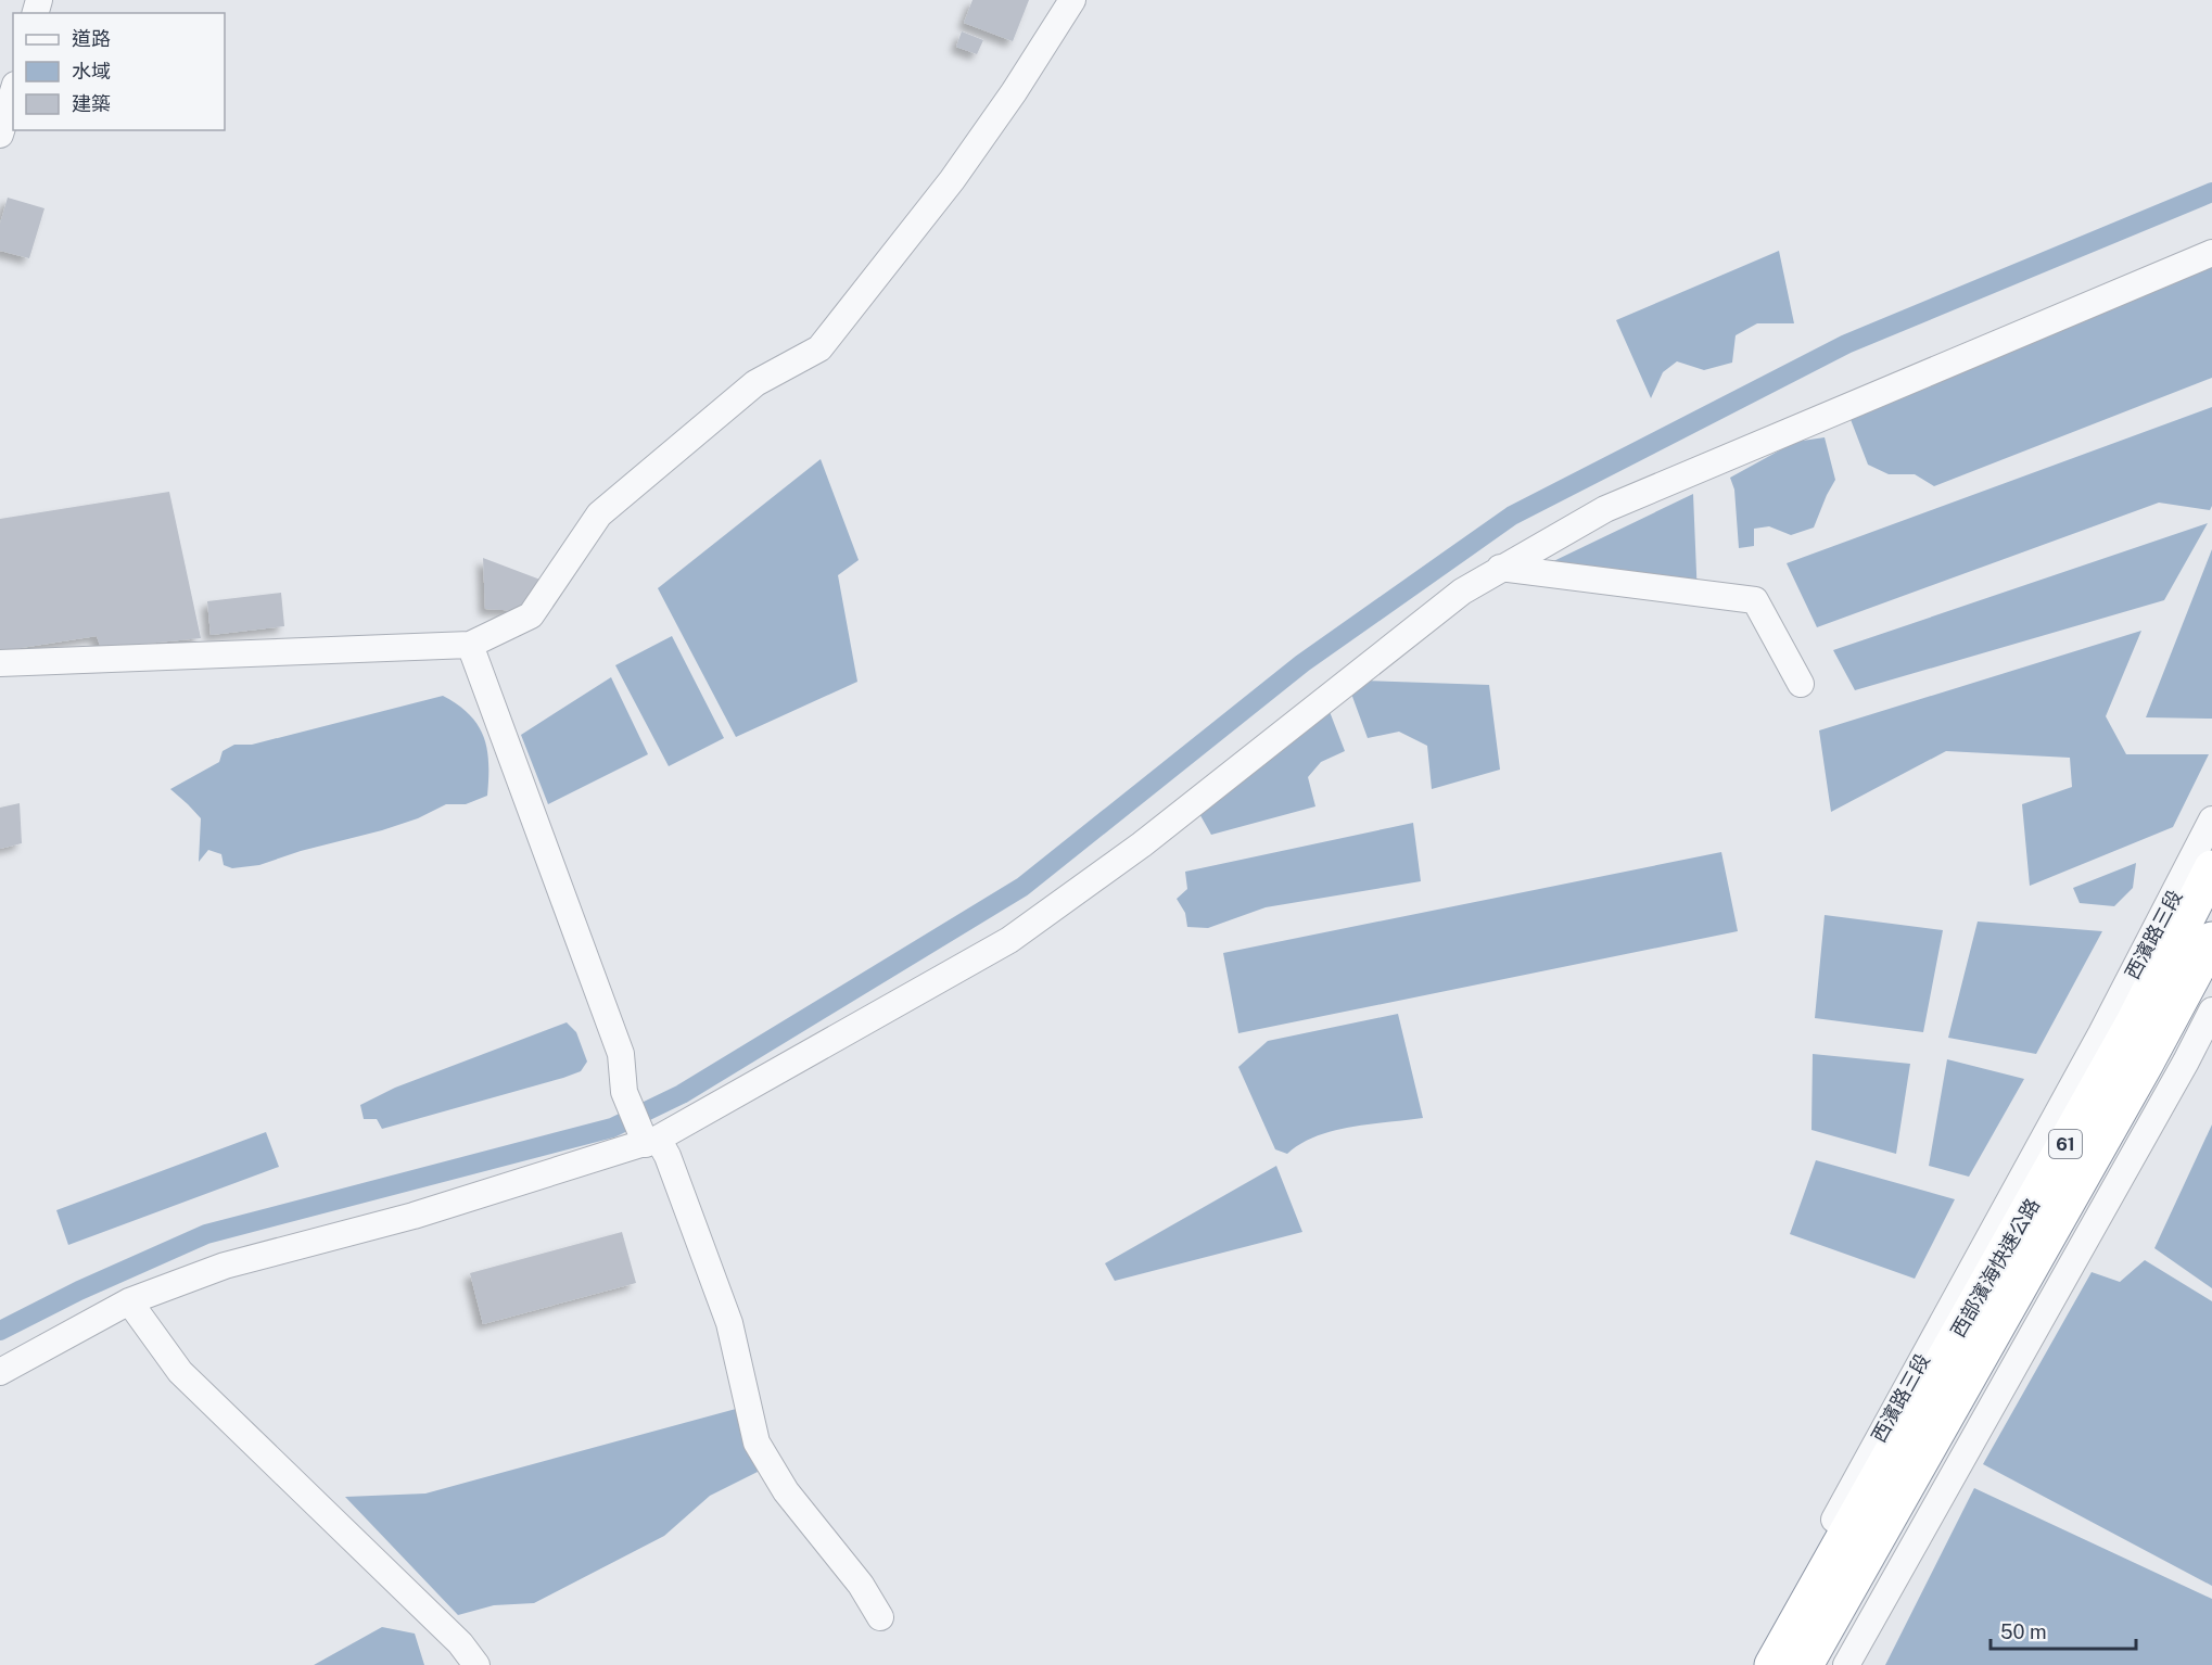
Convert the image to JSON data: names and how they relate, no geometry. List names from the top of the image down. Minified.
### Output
{"streets":{"highway":["61","西部濱海快速公路"],"street":["西濱路三段"]},"legend":["道路","水域","建築"],"scale_bar":"50 m"}
